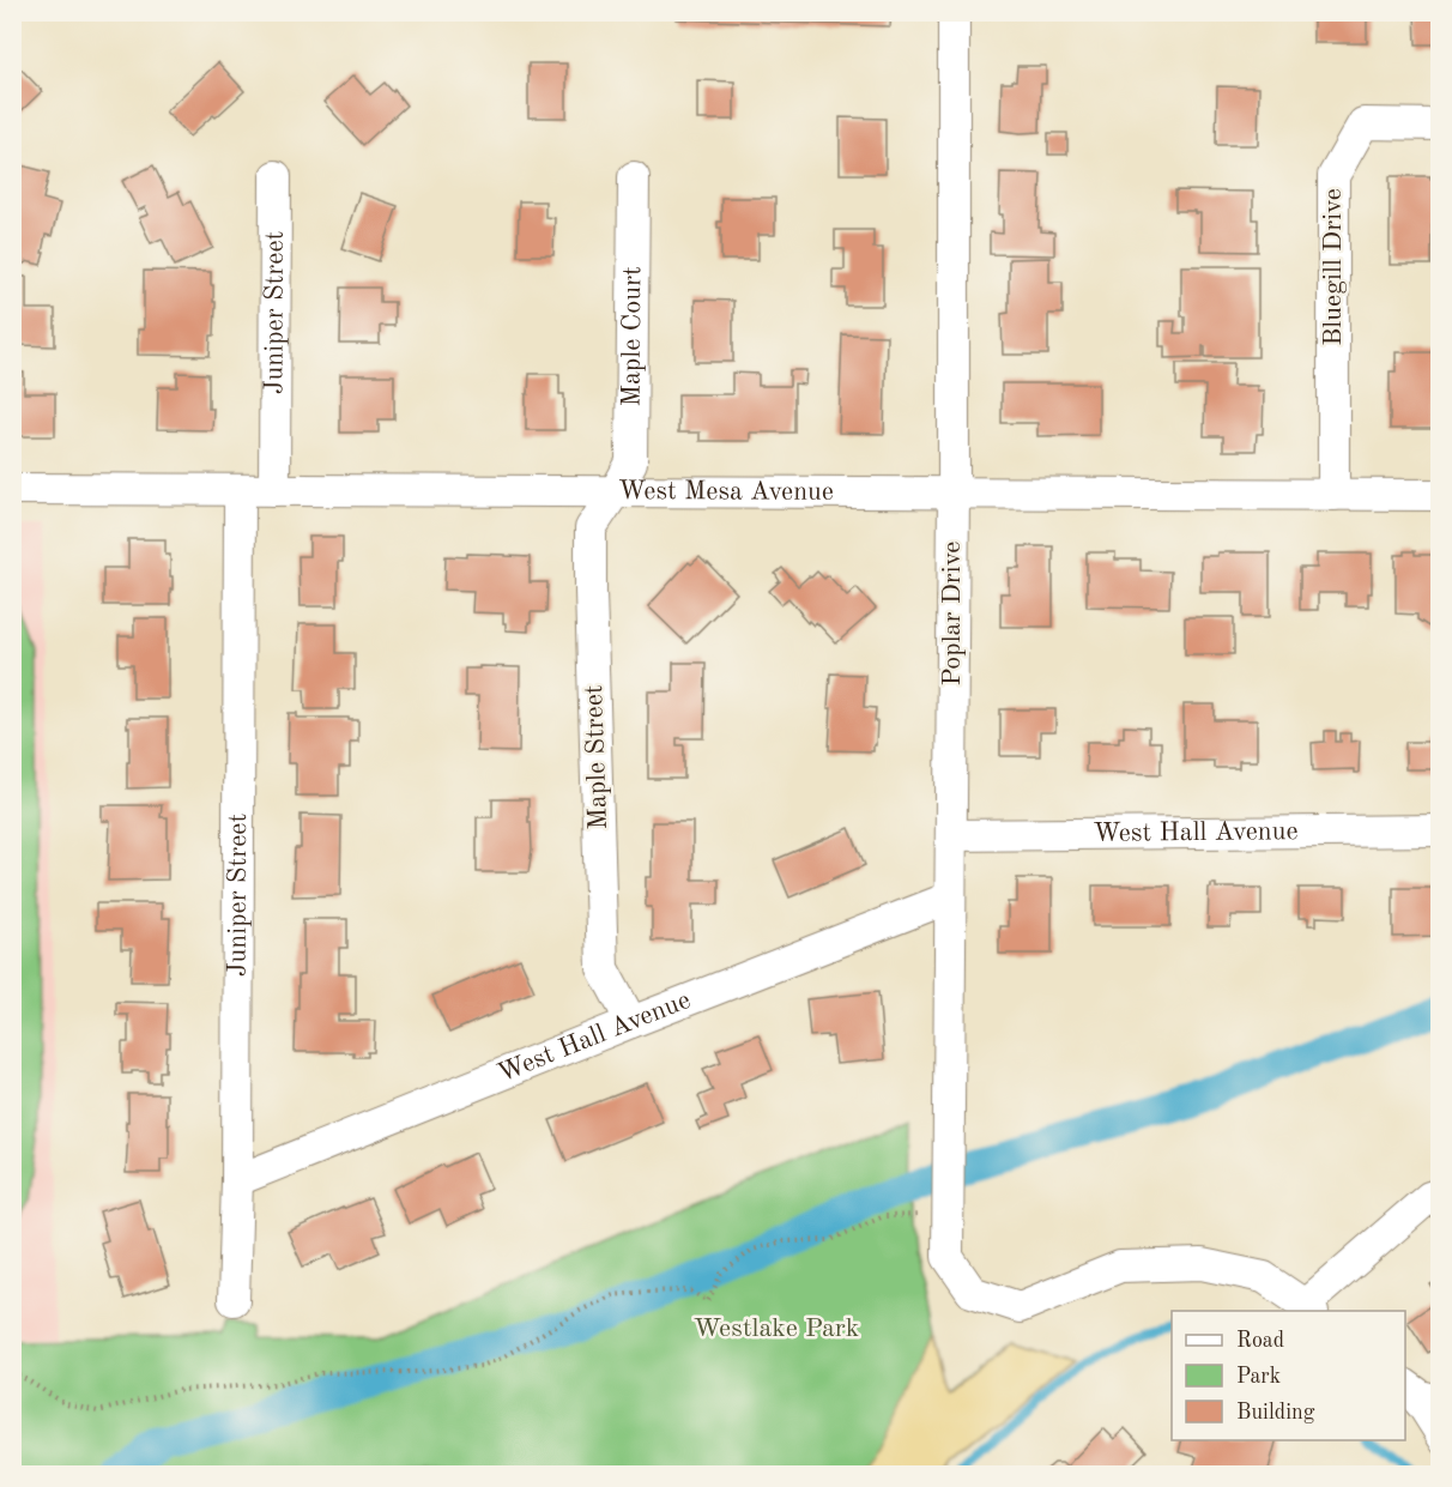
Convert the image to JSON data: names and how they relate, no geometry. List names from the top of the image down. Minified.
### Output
{"streets":{"street":["Bluegill Drive","Juniper Street","Maple Court","West Mesa Avenue","Poplar Drive","Maple Street","West Hall Avenue"]},"crossings":[["Bluegill Drive","West Mesa Avenue"],["Juniper Street","West Mesa Avenue"],["Juniper Street","West Hall Avenue"],["Maple Court","West Mesa Avenue"],["Maple Court","Maple Street"],["West Mesa Avenue","Poplar Drive"],["West Mesa Avenue","Maple Street"],["Poplar Drive","West Hall Avenue"],["Maple Street","West Hall Avenue"]],"parks":["Westlake Park"],"legend":["Road","Park","Building"]}
